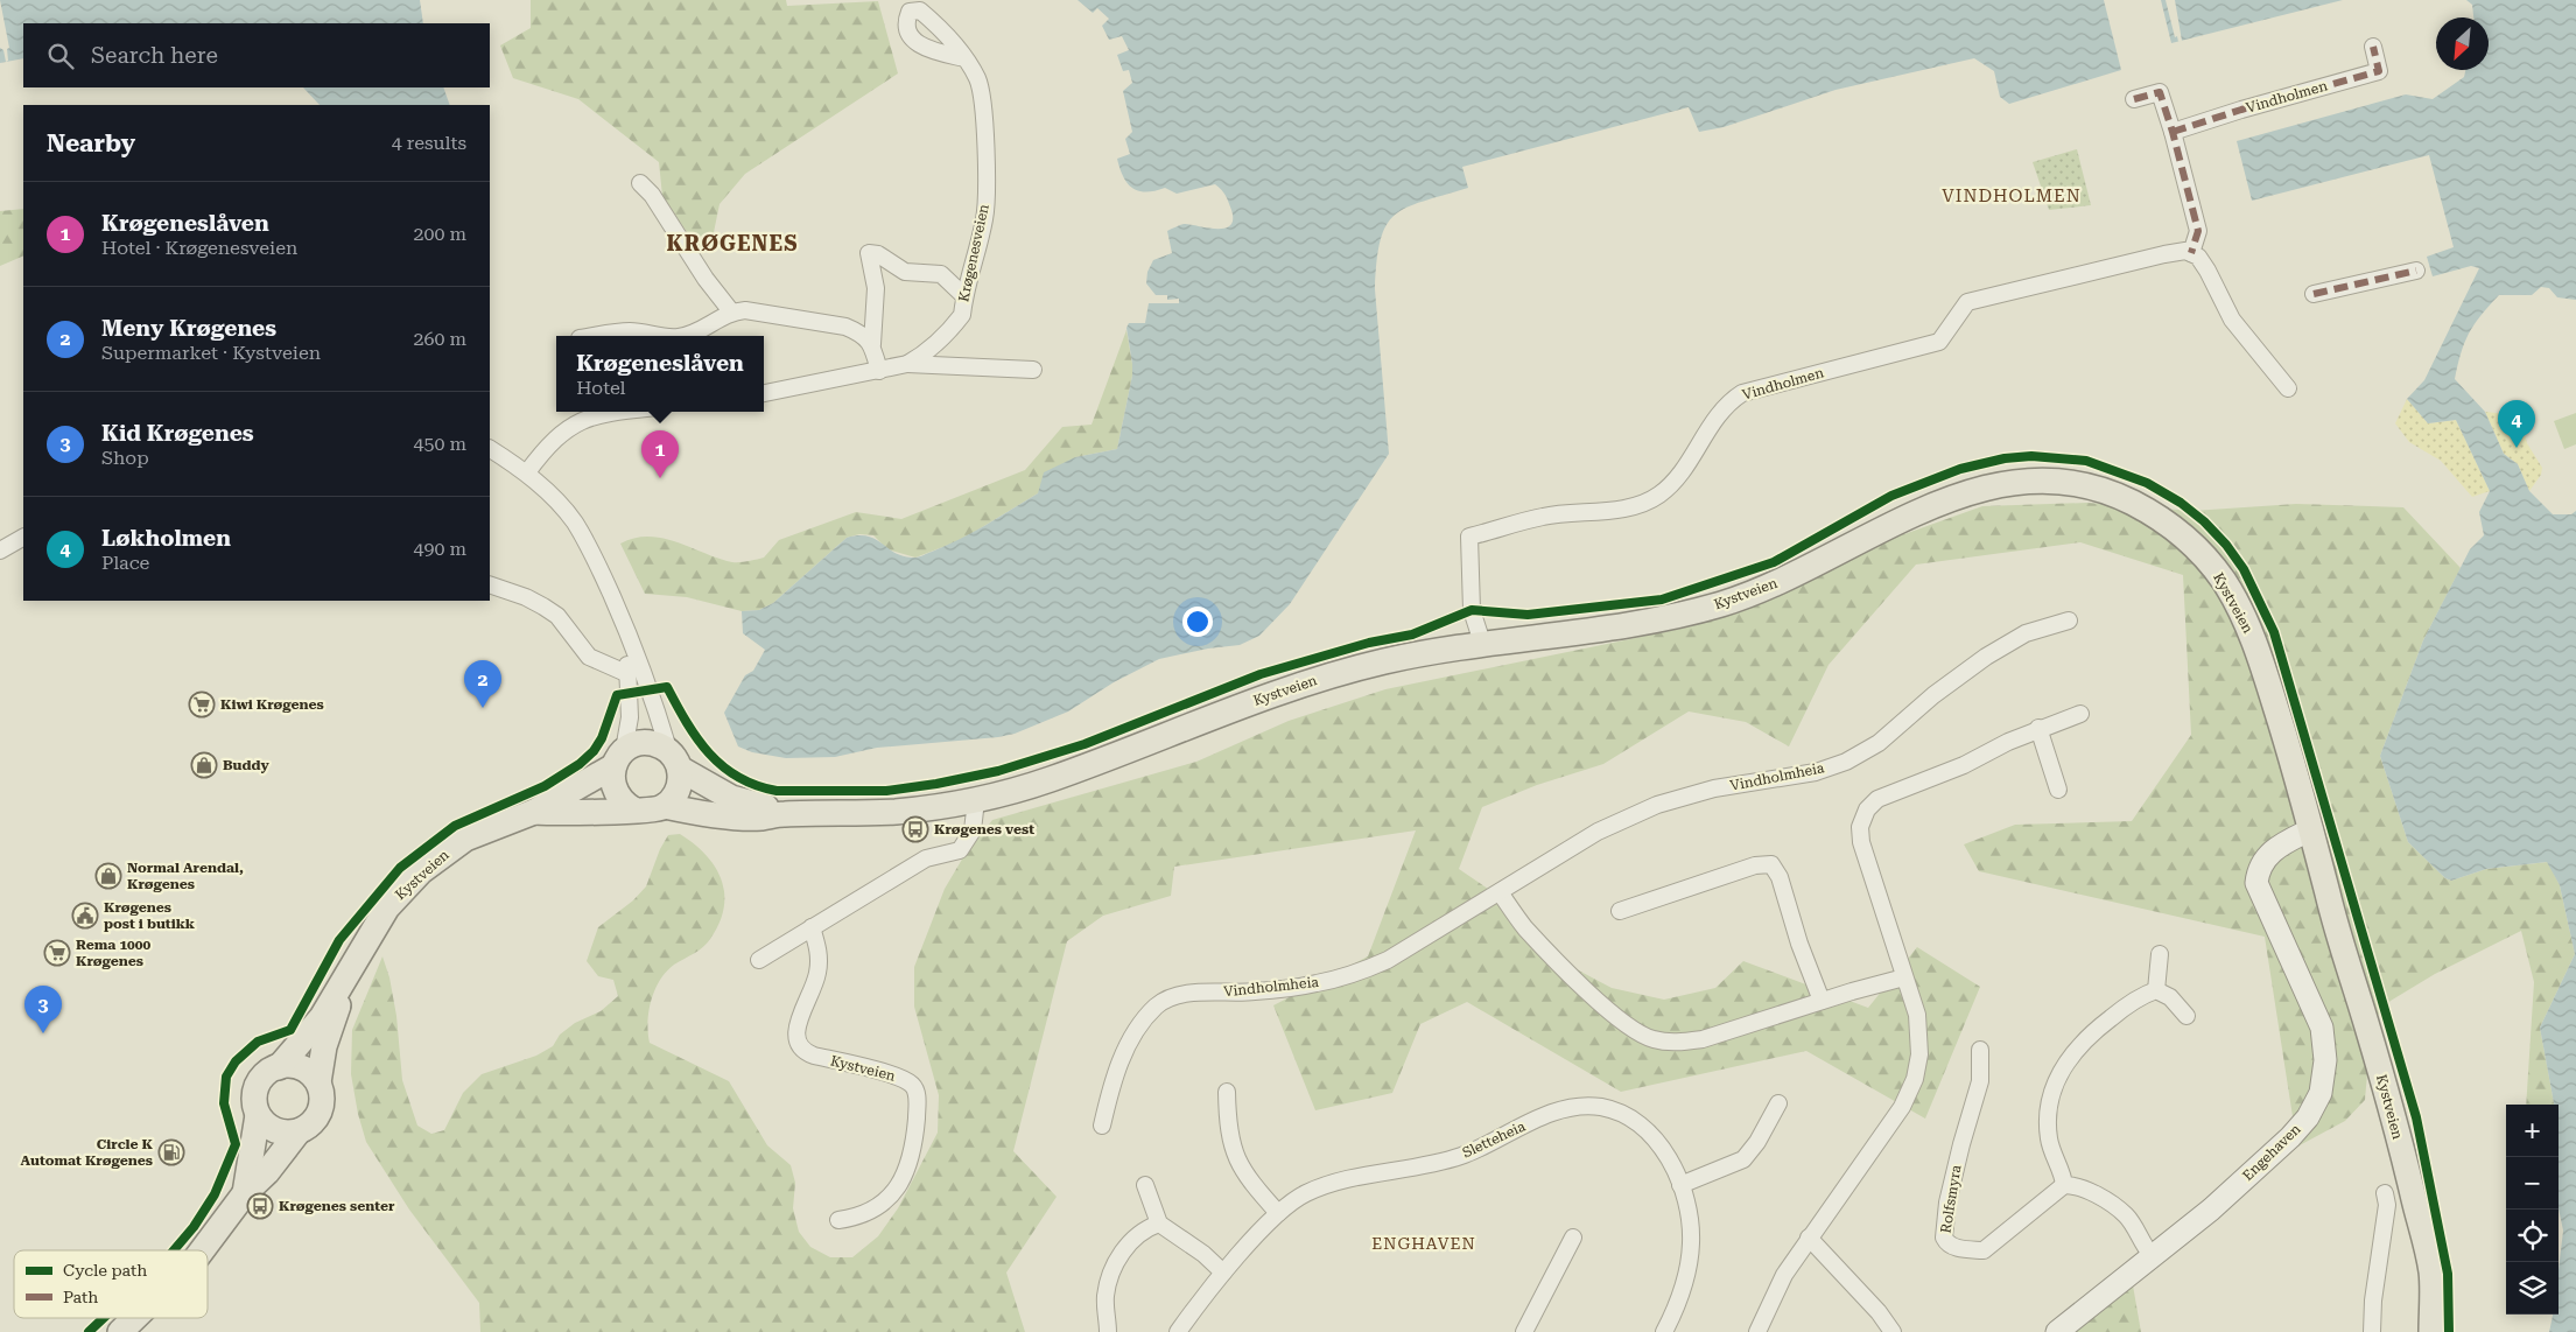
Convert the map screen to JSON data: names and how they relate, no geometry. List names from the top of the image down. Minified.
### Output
{"streets":{"main road":["Kystveien"],"street":["Vindholmen","Krøgenesveien","Vindholmheia","Sletteheia","Engehaven","Rolfsmyra"]},"crossings":[["Vindholmen","Kystveien"],["Kystveien","Engehaven"]],"districts":["VINDHOLMEN","KRØGENES","ENGHAVEN"],"places":{"supermarket":["Kiwi Krøgenes","Rema 1000 Krøgenes"],"shop":["Buddy","Normal Arendal, Krøgenes"],"bus stop":["Krøgenes vest","Krøgenes senter"],"public building":["Krøgenes post i butikk"],"fuel station":["Circle K Automat Krøgenes"]},"legend":["Cycle path","Path"],"north":"bottom left","page":{"search":"Search here","heading":["Nearby","4 results"],"list":[{"mark":"1","name":"Krøgeneslåven","note":"Hotel · Krøgenesveien","value":"200 m"},{"mark":"2","name":"Meny Krøgenes","note":"Supermarket · Kystveien","value":"260 m"},{"mark":"3","name":"Kid Krøgenes","note":"Shop","value":"450 m"},{"mark":"4","name":"Løkholmen","note":"Place","value":"490 m"}],"popup":["Krøgeneslåven","Hotel"],"pins":["4","1","2","3"],"map_buttons":["+","−"]}}
